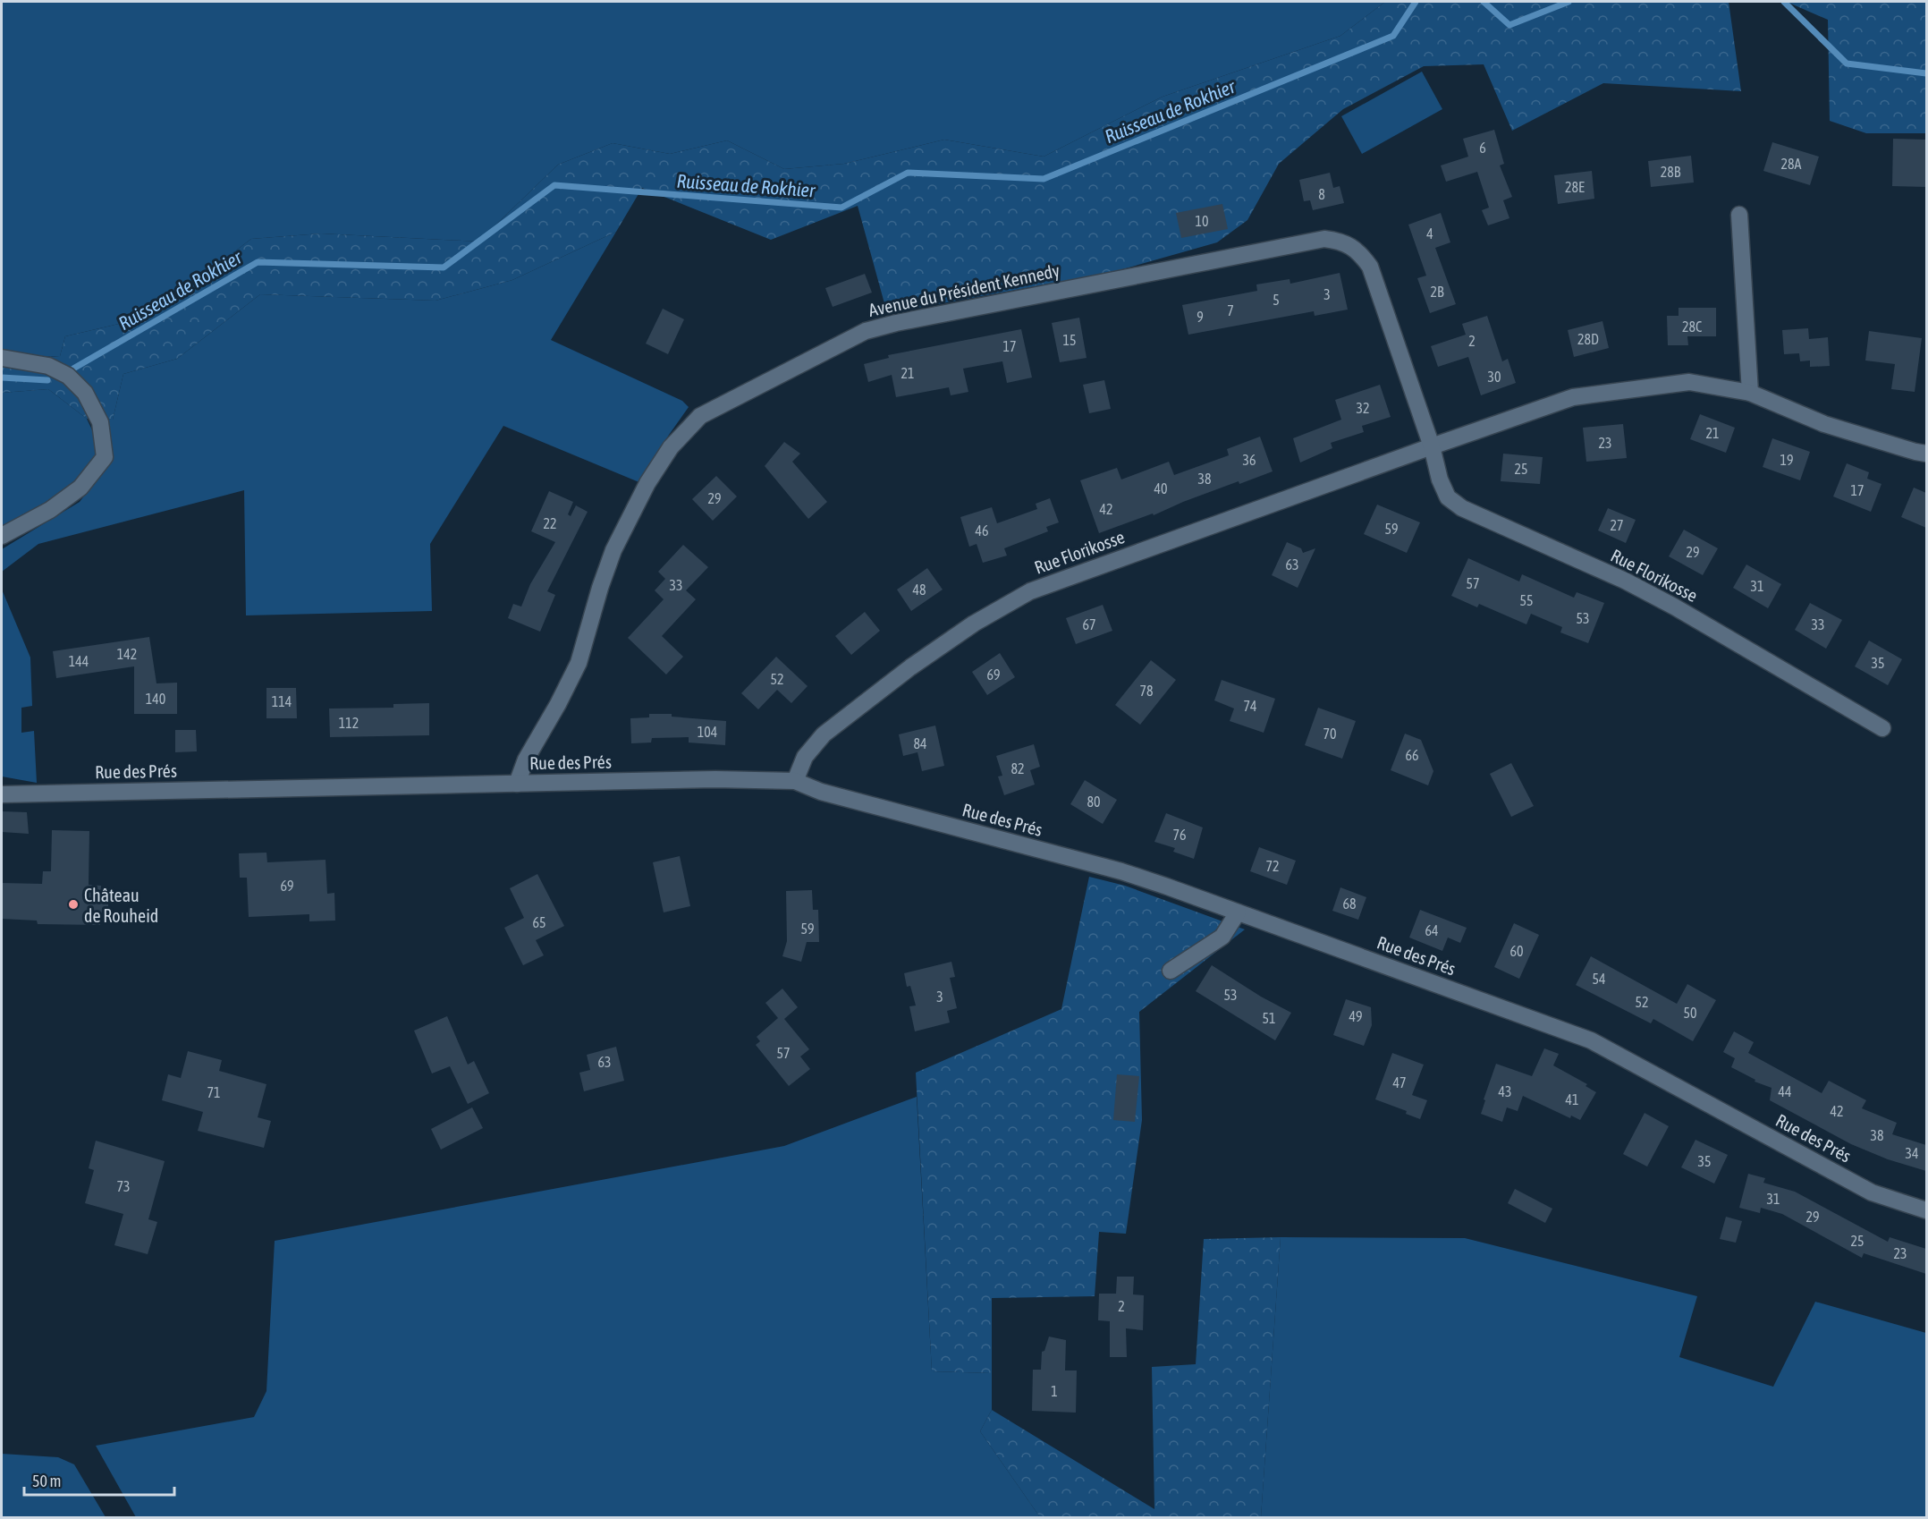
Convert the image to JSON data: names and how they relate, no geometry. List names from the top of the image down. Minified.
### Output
{"streets":{"street":["Avenue du Président Kennedy","Rue Florikosse","Rue des Prés"]},"crossings":[["Avenue du Président Kennedy","Rue Florikosse"],["Avenue du Président Kennedy","Rue des Prés"],["Rue Florikosse","Rue des Prés"]],"water":["Ruisseau de Rokhier"],"places":["Château de Rouheid"],"house_numbers":["6","28A","28B","28E","8","10","4","2B","3","5","7","9","28C","28D","15","2","17","21","30","32","21","23","36","19","25","38","40","17","29","42","22","27","59","46","29","63","57","33","31","48","55","53","67","33","142","144","35","69","52","78","140","114","74","112","104","70","84","66","82","80","76","72","69","68","65","59","64","60","54","53","3","52","50","49","51","57","63","47","43","44","71","41","42","38","34","35","73","31","29","25","23","2","1"],"scale_bar":"50 m"}
